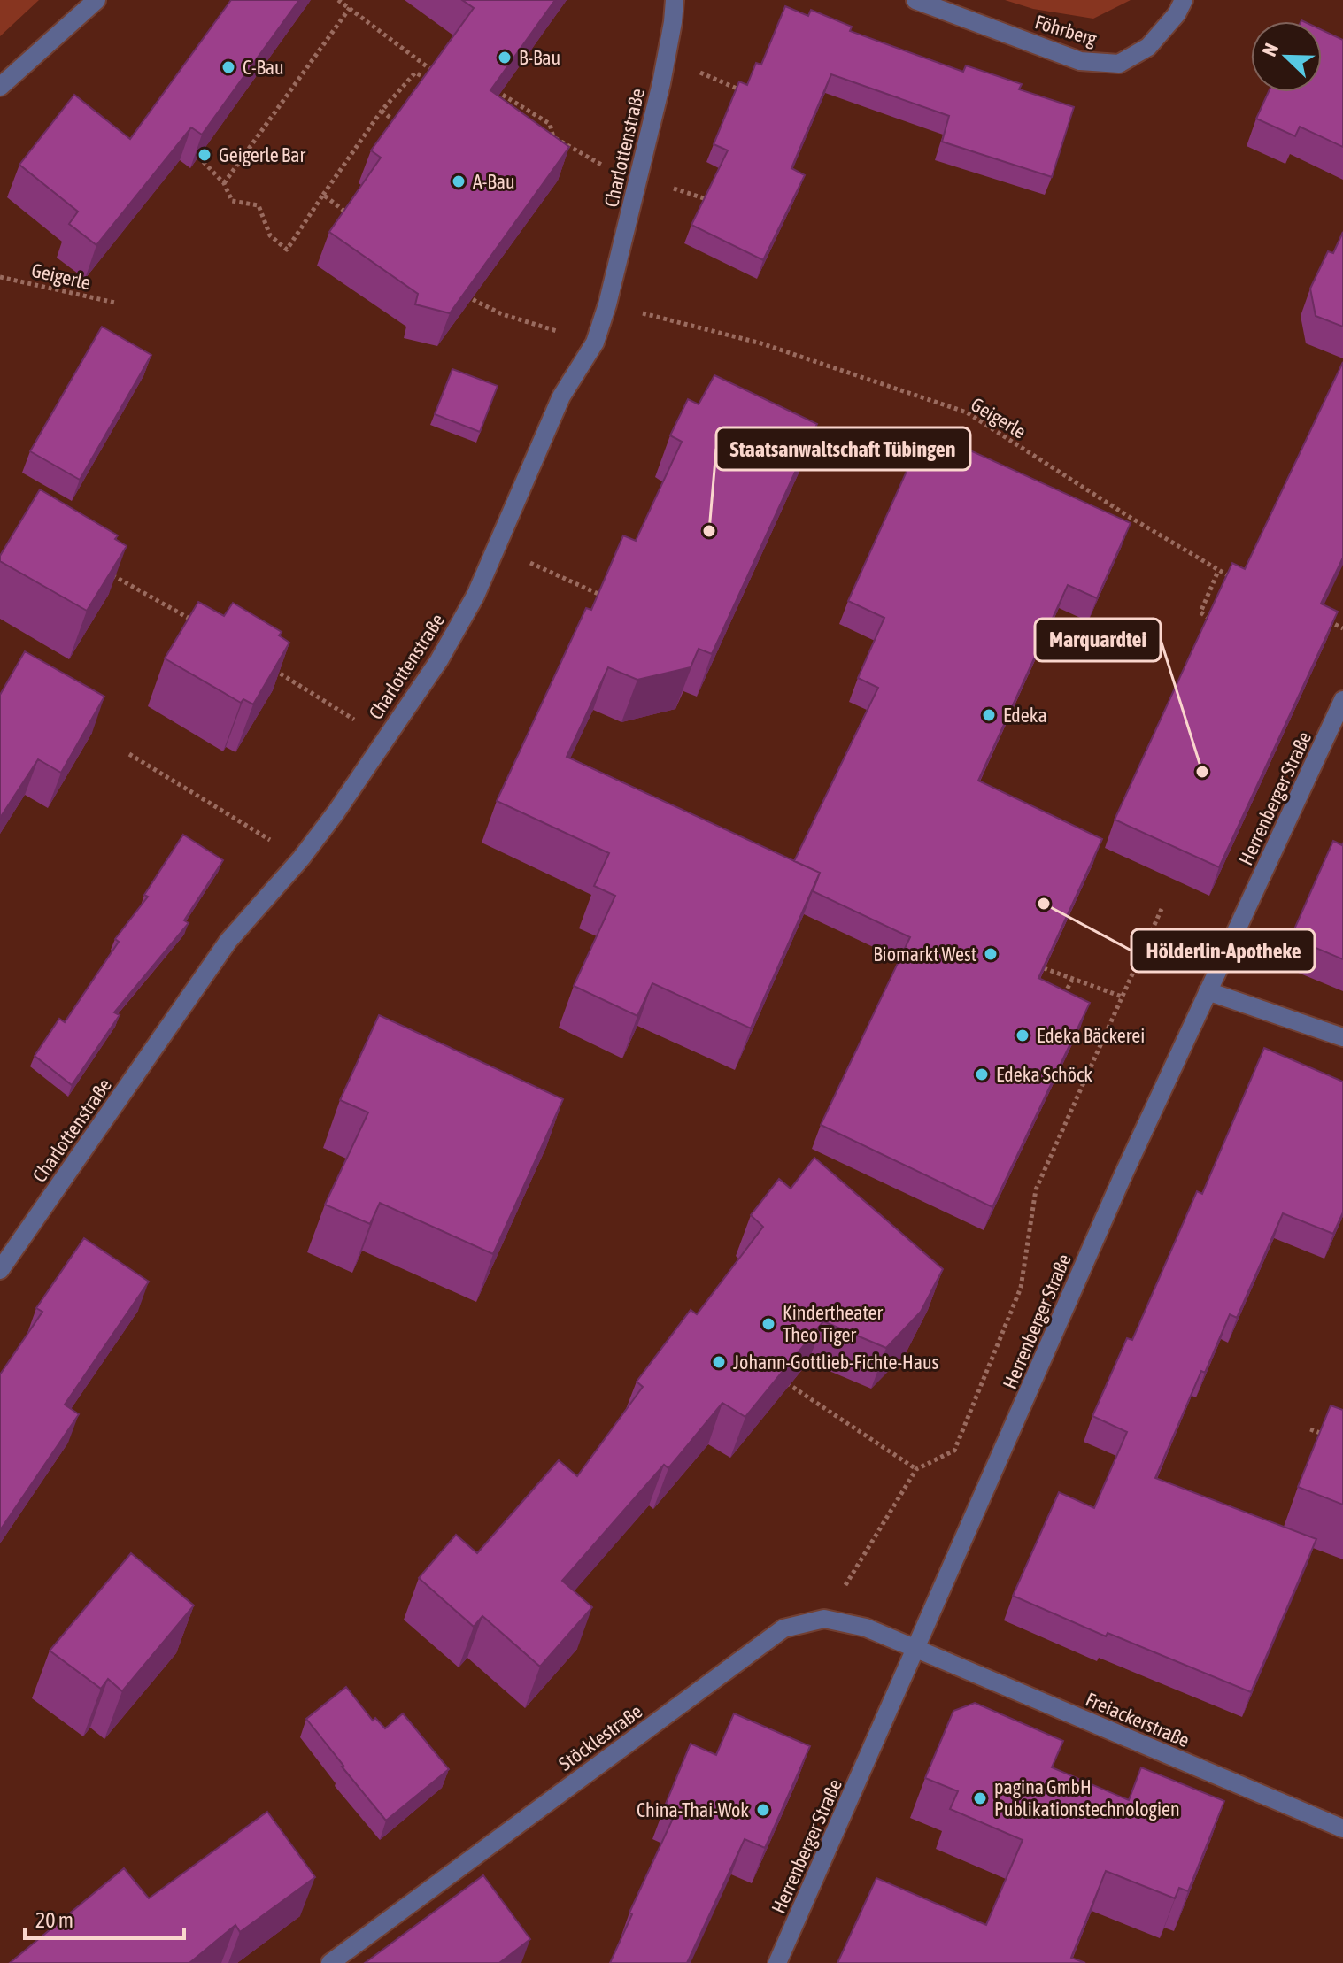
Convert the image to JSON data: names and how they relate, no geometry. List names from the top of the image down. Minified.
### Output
{"streets":{"street":["Föhrberg","Charlottenstraße","Herrenberger Straße","Freiackerstraße","Stöcklestraße"],"path":["Geigerle"]},"crossings":[["Charlottenstraße","Geigerle"],["Herrenberger Straße","Freiackerstraße"],["Herrenberger Straße","Stöcklestraße"],["Freiackerstraße","Stöcklestraße"]],"places":["B-Bau","C-Bau","Geigerle Bar","A-Bau","Staatsanwaltschaft Tübingen","Edeka","Marquardtei","Hölderlin-Apotheke","Biomarkt West","Edeka Bäckerei","Edeka Schöck","Kindertheater Theo Tiger","Johann-Gottlieb-Fichte-Haus","pagina GmbH Publikationstechnologien","China-Thai-Wok"],"scale_bar":"20 m","north":"top left"}
